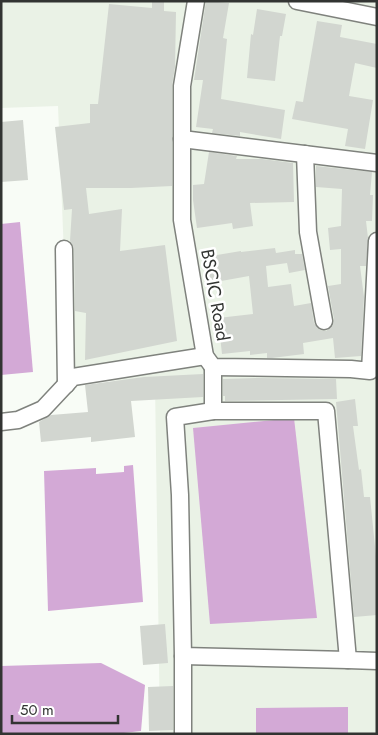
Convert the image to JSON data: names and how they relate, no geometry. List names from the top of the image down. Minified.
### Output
{"streets":{"street":["BSCIC Road"]},"scale_bar":"50 m"}
